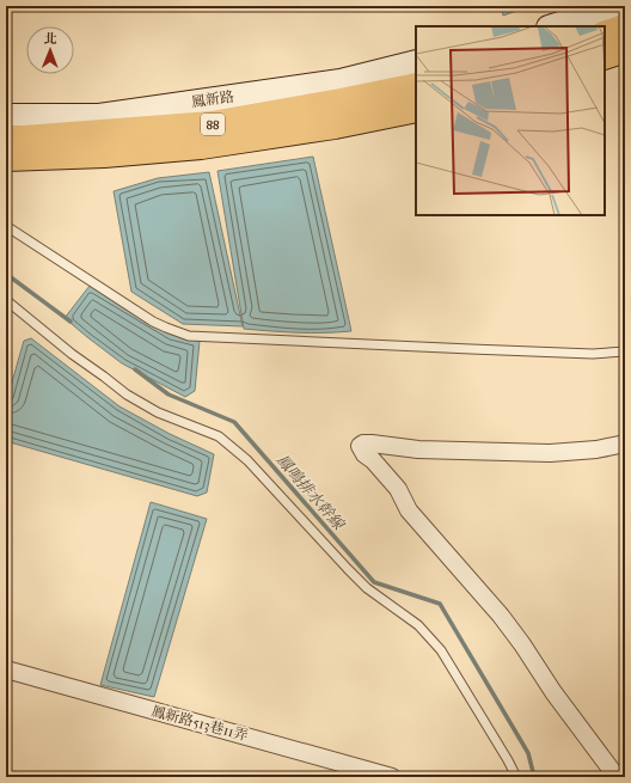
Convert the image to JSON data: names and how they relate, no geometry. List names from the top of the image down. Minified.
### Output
{"streets":{"highway":["88"],"main road":["鳳新路"],"street":["鳳新路513巷11弄"]},"water":["鳳鳴排水幹線"],"north":"top"}
